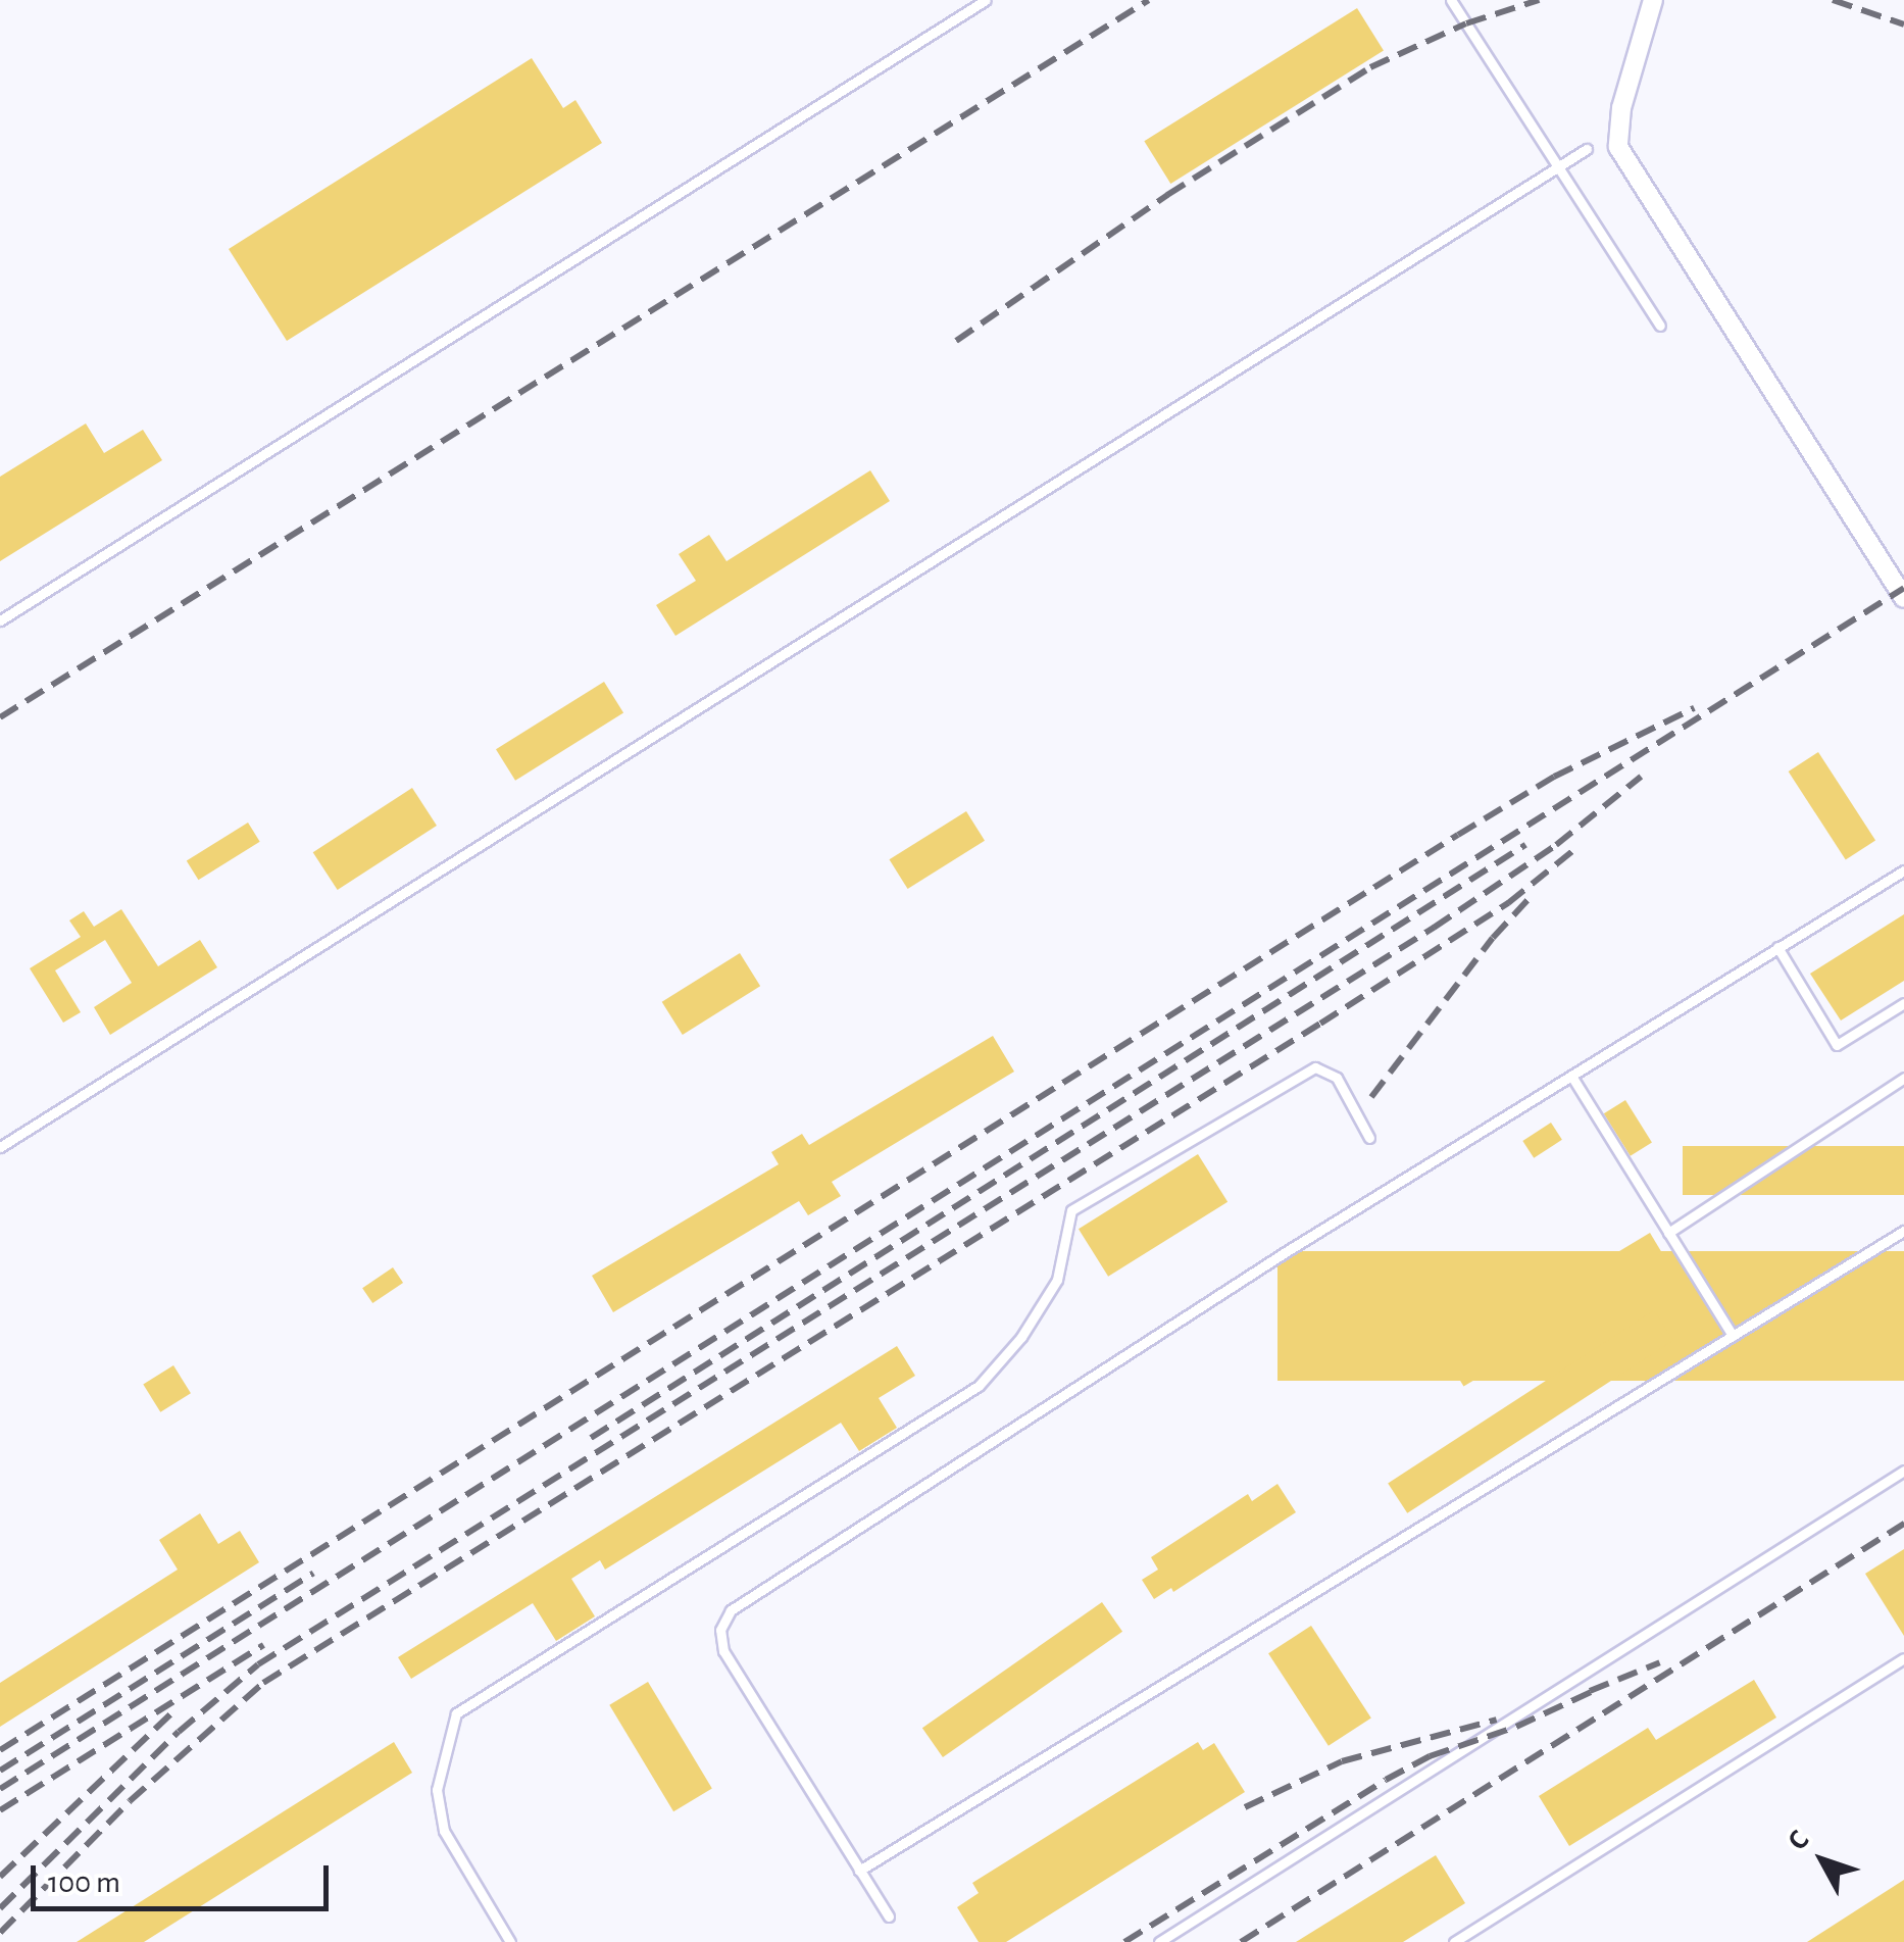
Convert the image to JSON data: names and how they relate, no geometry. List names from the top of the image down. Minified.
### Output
{"scale_bar":"100 m","north":"top left"}
